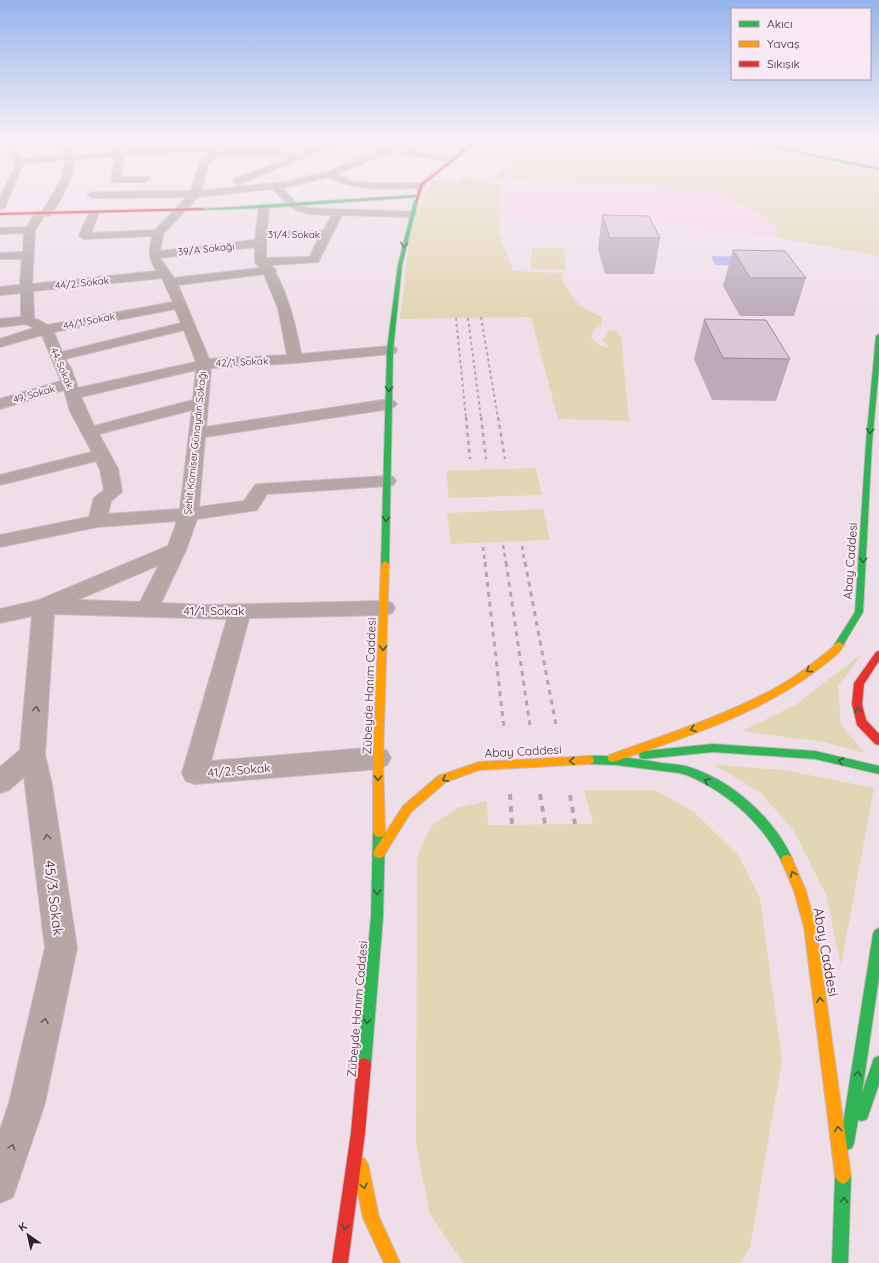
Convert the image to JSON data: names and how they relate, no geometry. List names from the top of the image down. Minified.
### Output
{"streets":{"street":["31/4. Sokak","39/A Sokağı","44/2. Sokak","44/1. Sokak","42/1. Sokak","44. Sokak","49. Sokak","Şehit Komiser Günaydın Sokağı","Abay Caddesi","41/1. Sokak","Zübeyde Hanım Caddesi","41/2. Sokak","45/3. Sokak"]},"crossings":[["31/4. Sokak","39/A Sokağı"],["39/A Sokağı","Şehit Komiser Günaydın Sokağı"],["44/2. Sokak","Şehit Komiser Günaydın Sokağı"],["44/1. Sokak","44. Sokak"],["44/1. Sokak","Şehit Komiser Günaydın Sokağı"],["42/1. Sokak","44. Sokak"],["42/1. Sokak","49. Sokak"],["42/1. Sokak","Şehit Komiser Günaydın Sokağı"],["42/1. Sokak","Zübeyde Hanım Caddesi"],["44. Sokak","49. Sokak"],["Şehit Komiser Günaydın Sokağı","41/1. Sokak"],["Abay Caddesi","Zübeyde Hanım Caddesi"],["41/1. Sokak","Zübeyde Hanım Caddesi"],["41/1. Sokak","41/2. Sokak"],["41/1. Sokak","45/3. Sokak"],["Zübeyde Hanım Caddesi","41/2. Sokak"]],"one_way":["Zübeyde Hanım Caddesi","45/3. Sokak"],"legend":["Akıcı","Yavaş","Sıkışık"],"north":"top left"}
